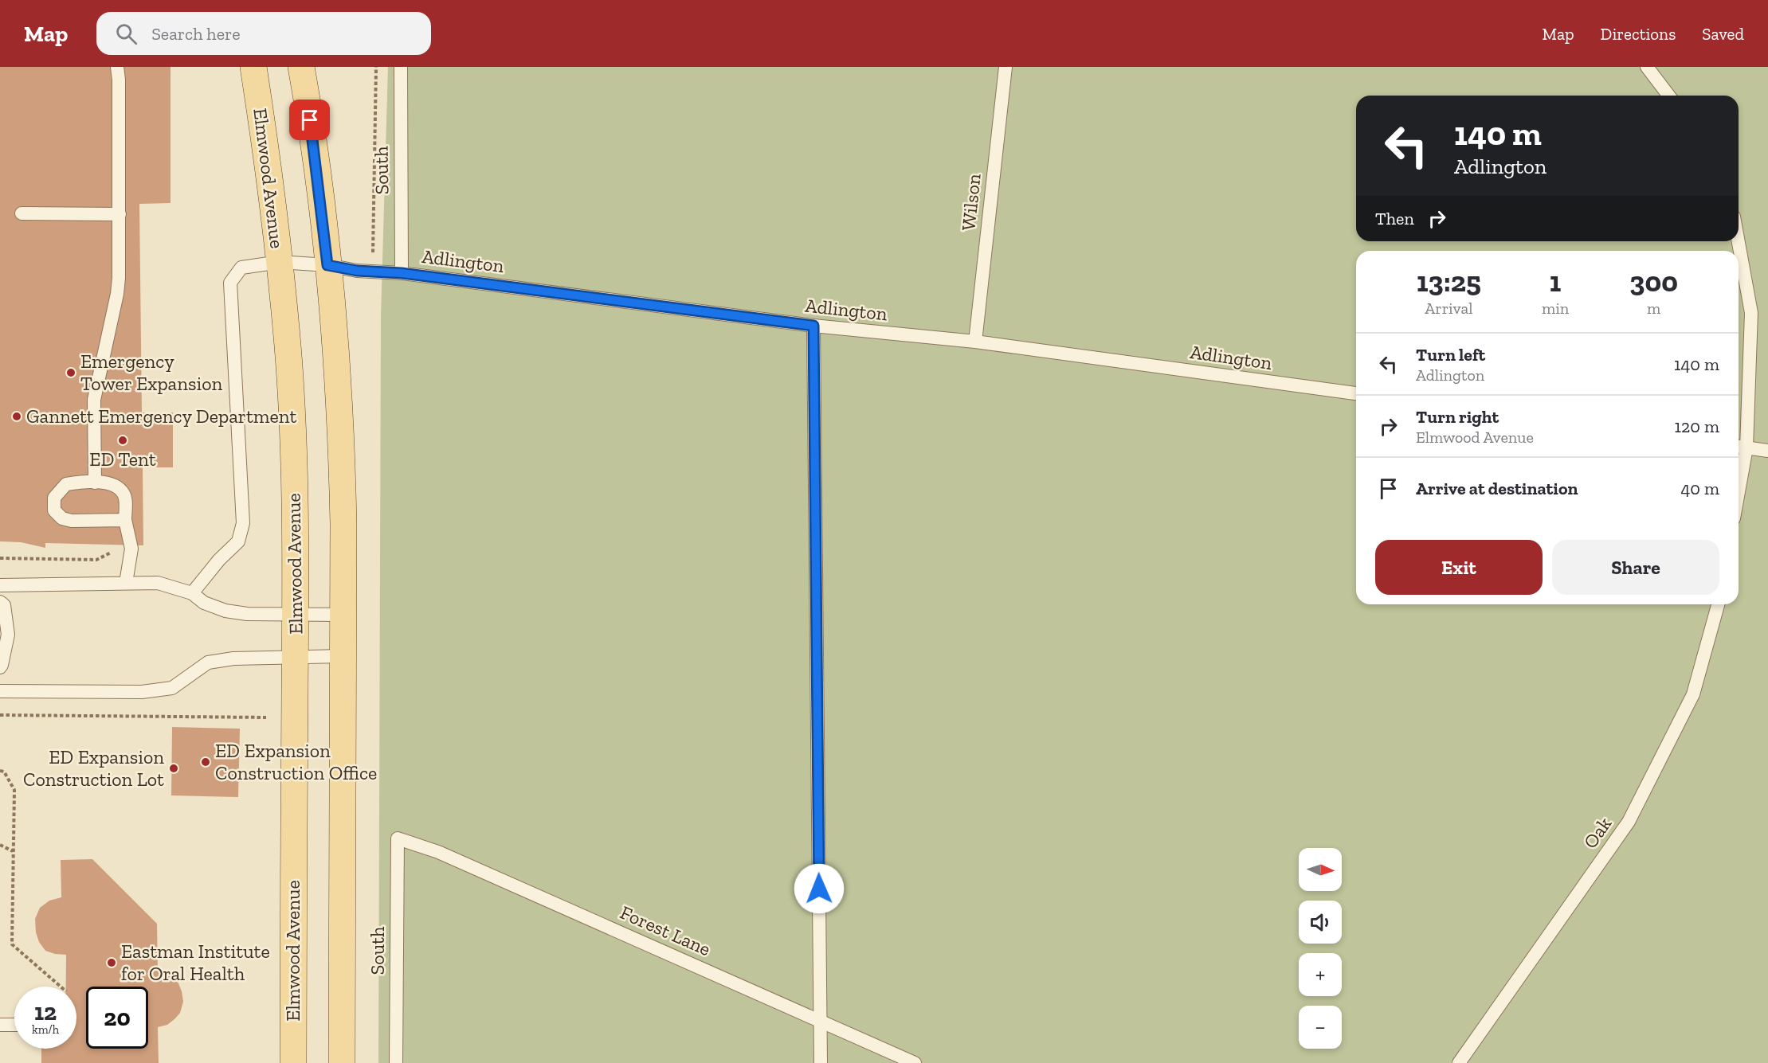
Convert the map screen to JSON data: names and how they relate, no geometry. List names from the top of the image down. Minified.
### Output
{"streets":{"main road":["Elmwood Avenue"],"lane":["South","Wilson","Adlington","Oak","Forest Lane"]},"crossings":[["South","Adlington"],["South","Forest Lane"],["Elmwood Avenue","Adlington"],["Wilson","Adlington"]],"places":["Emergency Tower Expansion","Gannett Emergency Department","ED Tent","ED Expansion Construction Office","ED Expansion Construction Lot","Eastman Institute for Oral Health"],"north":"right","page":{"header":"Map","search":"Search here","nav":["Map","Directions","Saved"],"turn":["140 m","Adlington"],"then":"Then","eta":["13:25","Arrival","1","min","300","m"],"list":[{"name":"Turn left","note":"Adlington","value":"140 m"},{"name":"Turn right","note":"Elmwood Avenue","value":"120 m"},{"name":"Arrive at destination","value":"40 m"}],"buttons":["Exit","Share"],"map_buttons":["+","−"],"speed":"12 km/h","limit":"20"}}
